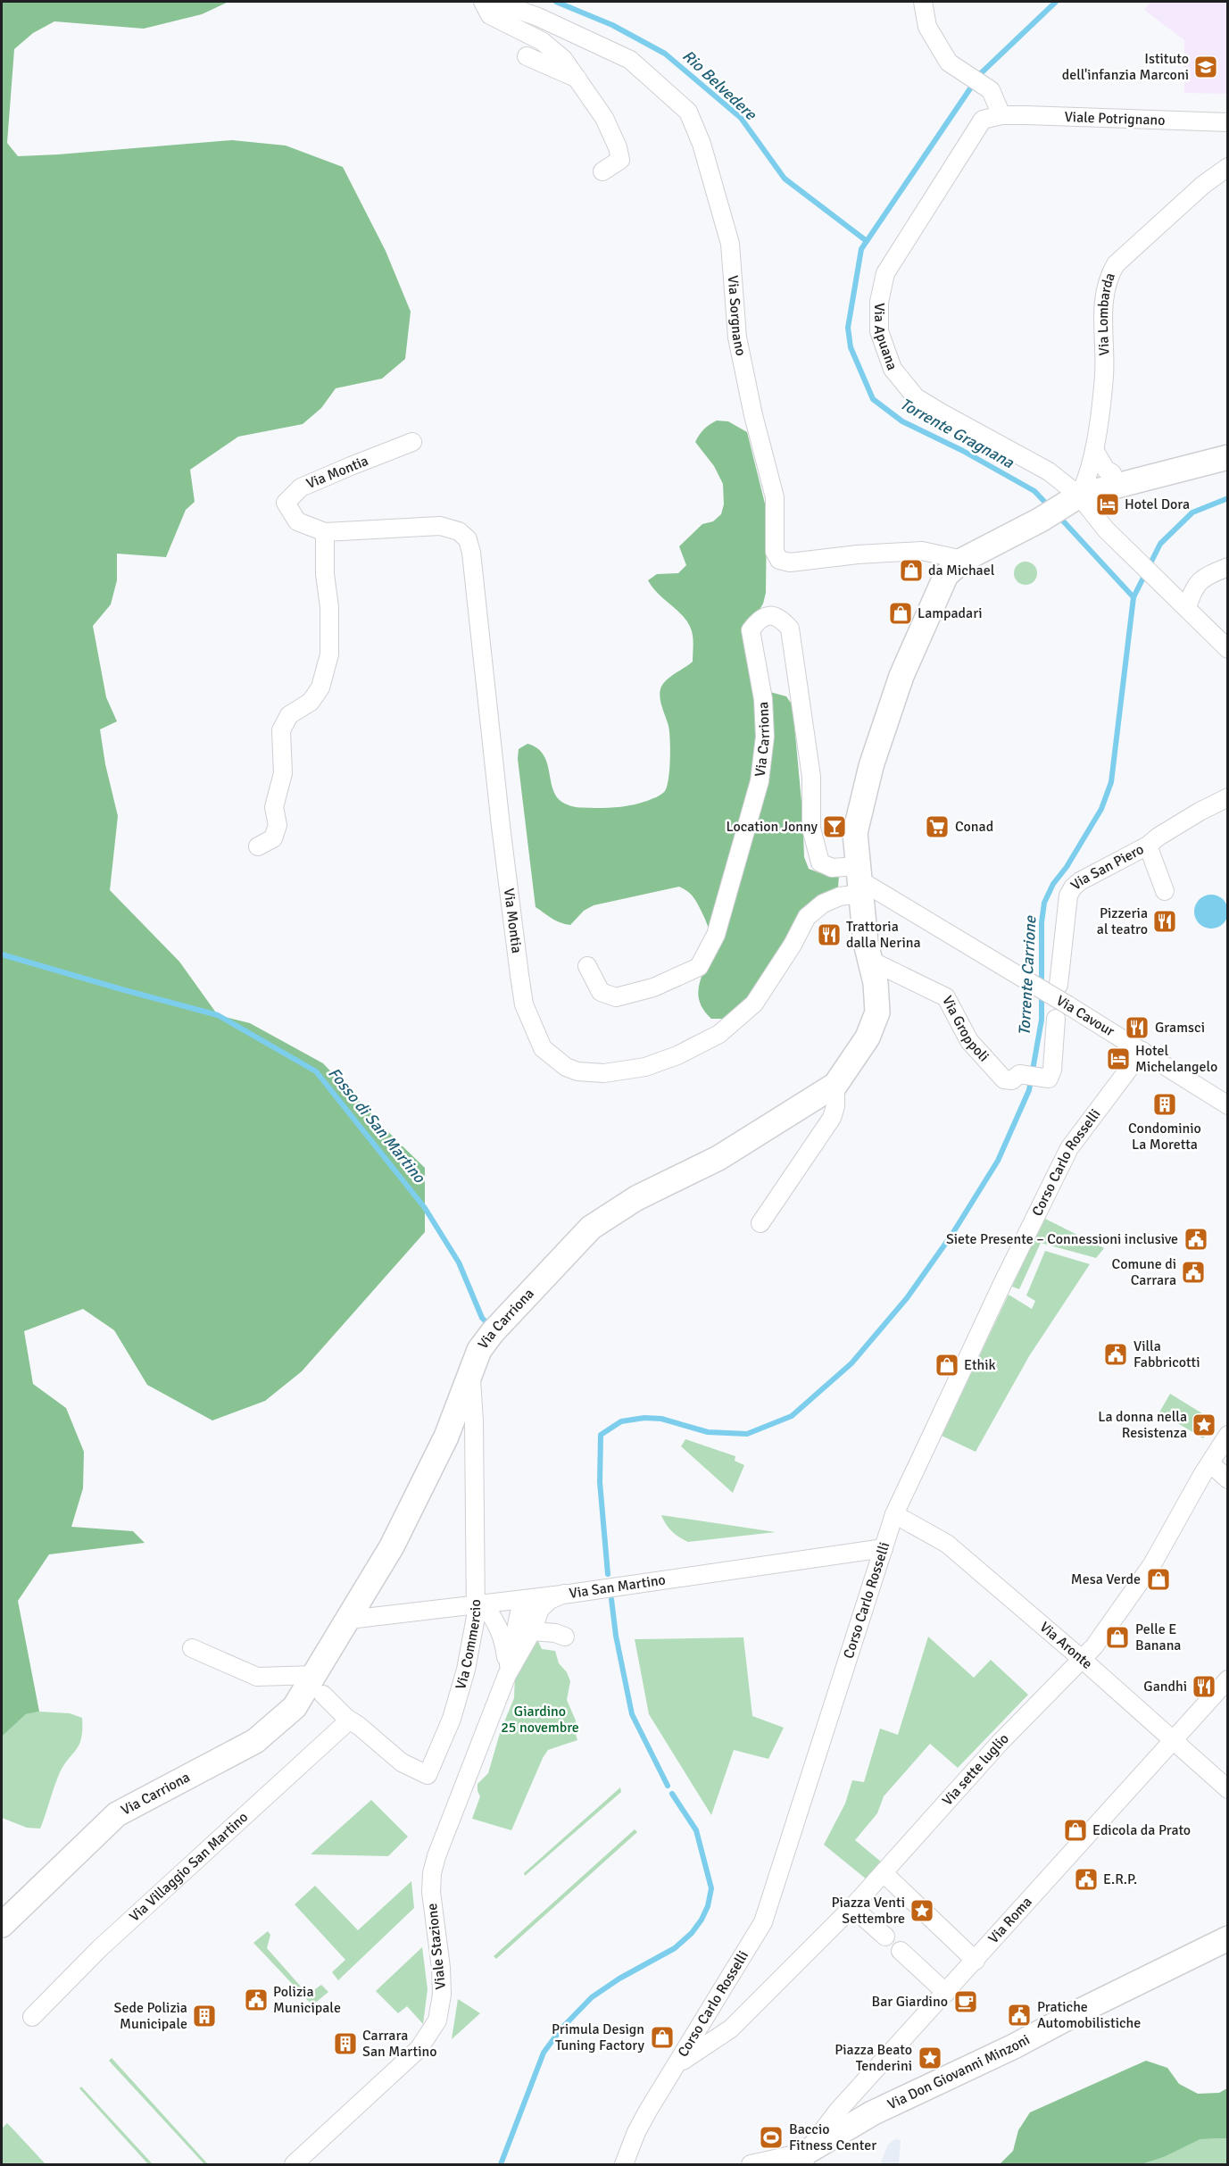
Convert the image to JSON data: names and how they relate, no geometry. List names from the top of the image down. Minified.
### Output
{"streets":{"main road":["Via Carriona","Via Don Giovanni Minzoni"],"street":["Viale Potrignano","Via Lombarda","Via Sorgnano","Via Apuana","Via Montia","Via San Piero","Via Cavour","Via Groppoli","Corso Carlo Rosselli","Via San Martino","Via Commercio","Via Aronte","Via sette luglio","Via Villaggio San Martino","Via Roma","Viale Stazione"]},"crossings":[["Viale Potrignano","Via Apuana"],["Via Lombarda","Via Apuana"],["Via Lombarda","Via Carriona"],["Via Sorgnano","Via Carriona"],["Via Apuana","Via Carriona"],["Via Montia","Via Carriona"],["Via Montia","Via Cavour"],["Via Carriona","Via Cavour"],["Via Carriona","Via Groppoli"],["Via Carriona","Via San Martino"],["Via Carriona","Via Commercio"],["Via Cavour","Corso Carlo Rosselli"],["Corso Carlo Rosselli","Via San Martino"],["Corso Carlo Rosselli","Via Aronte"],["Corso Carlo Rosselli","Via sette luglio"],["Via San Martino","Via Commercio"],["Via Commercio","Via Villaggio San Martino"],["Via Aronte","Via sette luglio"],["Via Aronte","Via Roma"],["Via Roma","Via Don Giovanni Minzoni"]],"water":["Rio Belvedere","Torrente Gragnana","Torrente Carrione","Fosso di San Martino"],"parks":["Giardino 25 novembre"],"places":{"school or university":["Istituto dell'infanzia Marconi"],"hotel":["Hotel Dora","Hotel Michelangelo"],"shop":["da Michael","Lampadari","Ethik","Mesa Verde","Pelle E Banana","Edicola da Prato","Primula Design Tuning Factory"],"bar":["Location Jonny"],"supermarket":["Conad"],"restaurant":["Pizzeria al teatro","Trattoria dalla Nerina","Gramsci","Gandhi"],"building":["Condominio La Moretta","Sede Polizia Municipale","Carrara San Martino"],"public building":["Siete Presente – Connessioni inclusive","Comune di Carrara","Villa Fabbricotti","E.R.P.","Polizia Municipale","Pratiche Automobilistiche"],"place":["La donna nella Resistenza","Piazza Venti Settembre","Piazza Beato Tenderini"],"cafe":["Bar Giardino"],"sports":["Baccio Fitness Center"]}}
